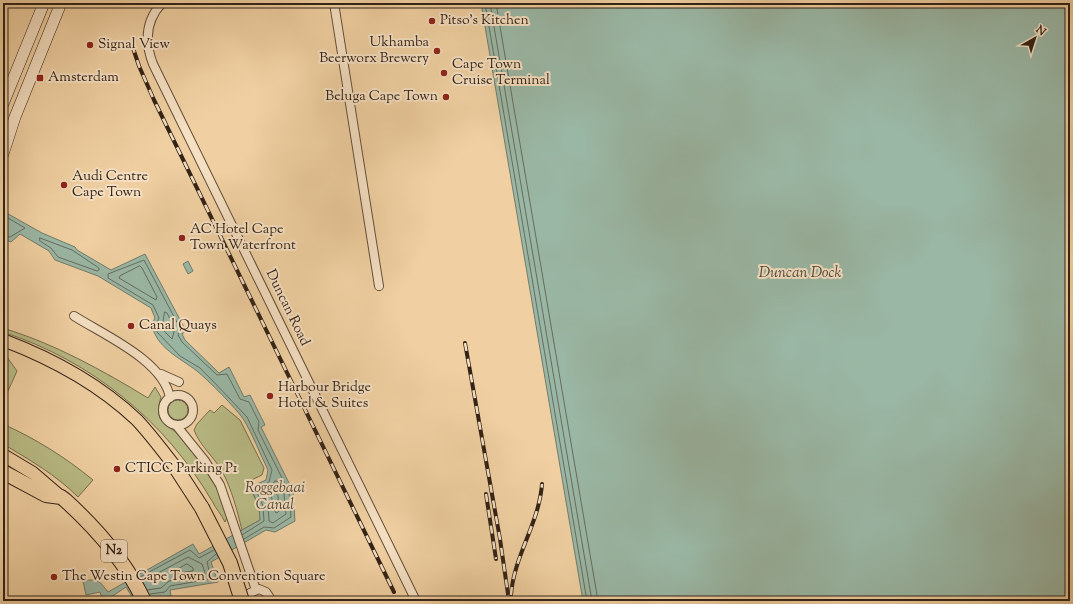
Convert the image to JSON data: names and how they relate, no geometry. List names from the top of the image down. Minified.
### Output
{"streets":{"highway":["N2"],"street":["Duncan Road"]},"water":["Duncan Dock","Roggebaai Canal"],"places":{"other":["Pitso's Kitchen","Signal View","Ukhamba Beerworx Brewery","Cape Town Cruise Terminal","Beluga Cape Town","Audi Centre Cape Town","AC Hotel Cape Town Waterfront","Canal Quays","Harbour Bridge Hotel & Suites","CTICC Parking P1","The Westin Cape Town Convention Square"],"transit":["Amsterdam"]},"north":"top right"}
